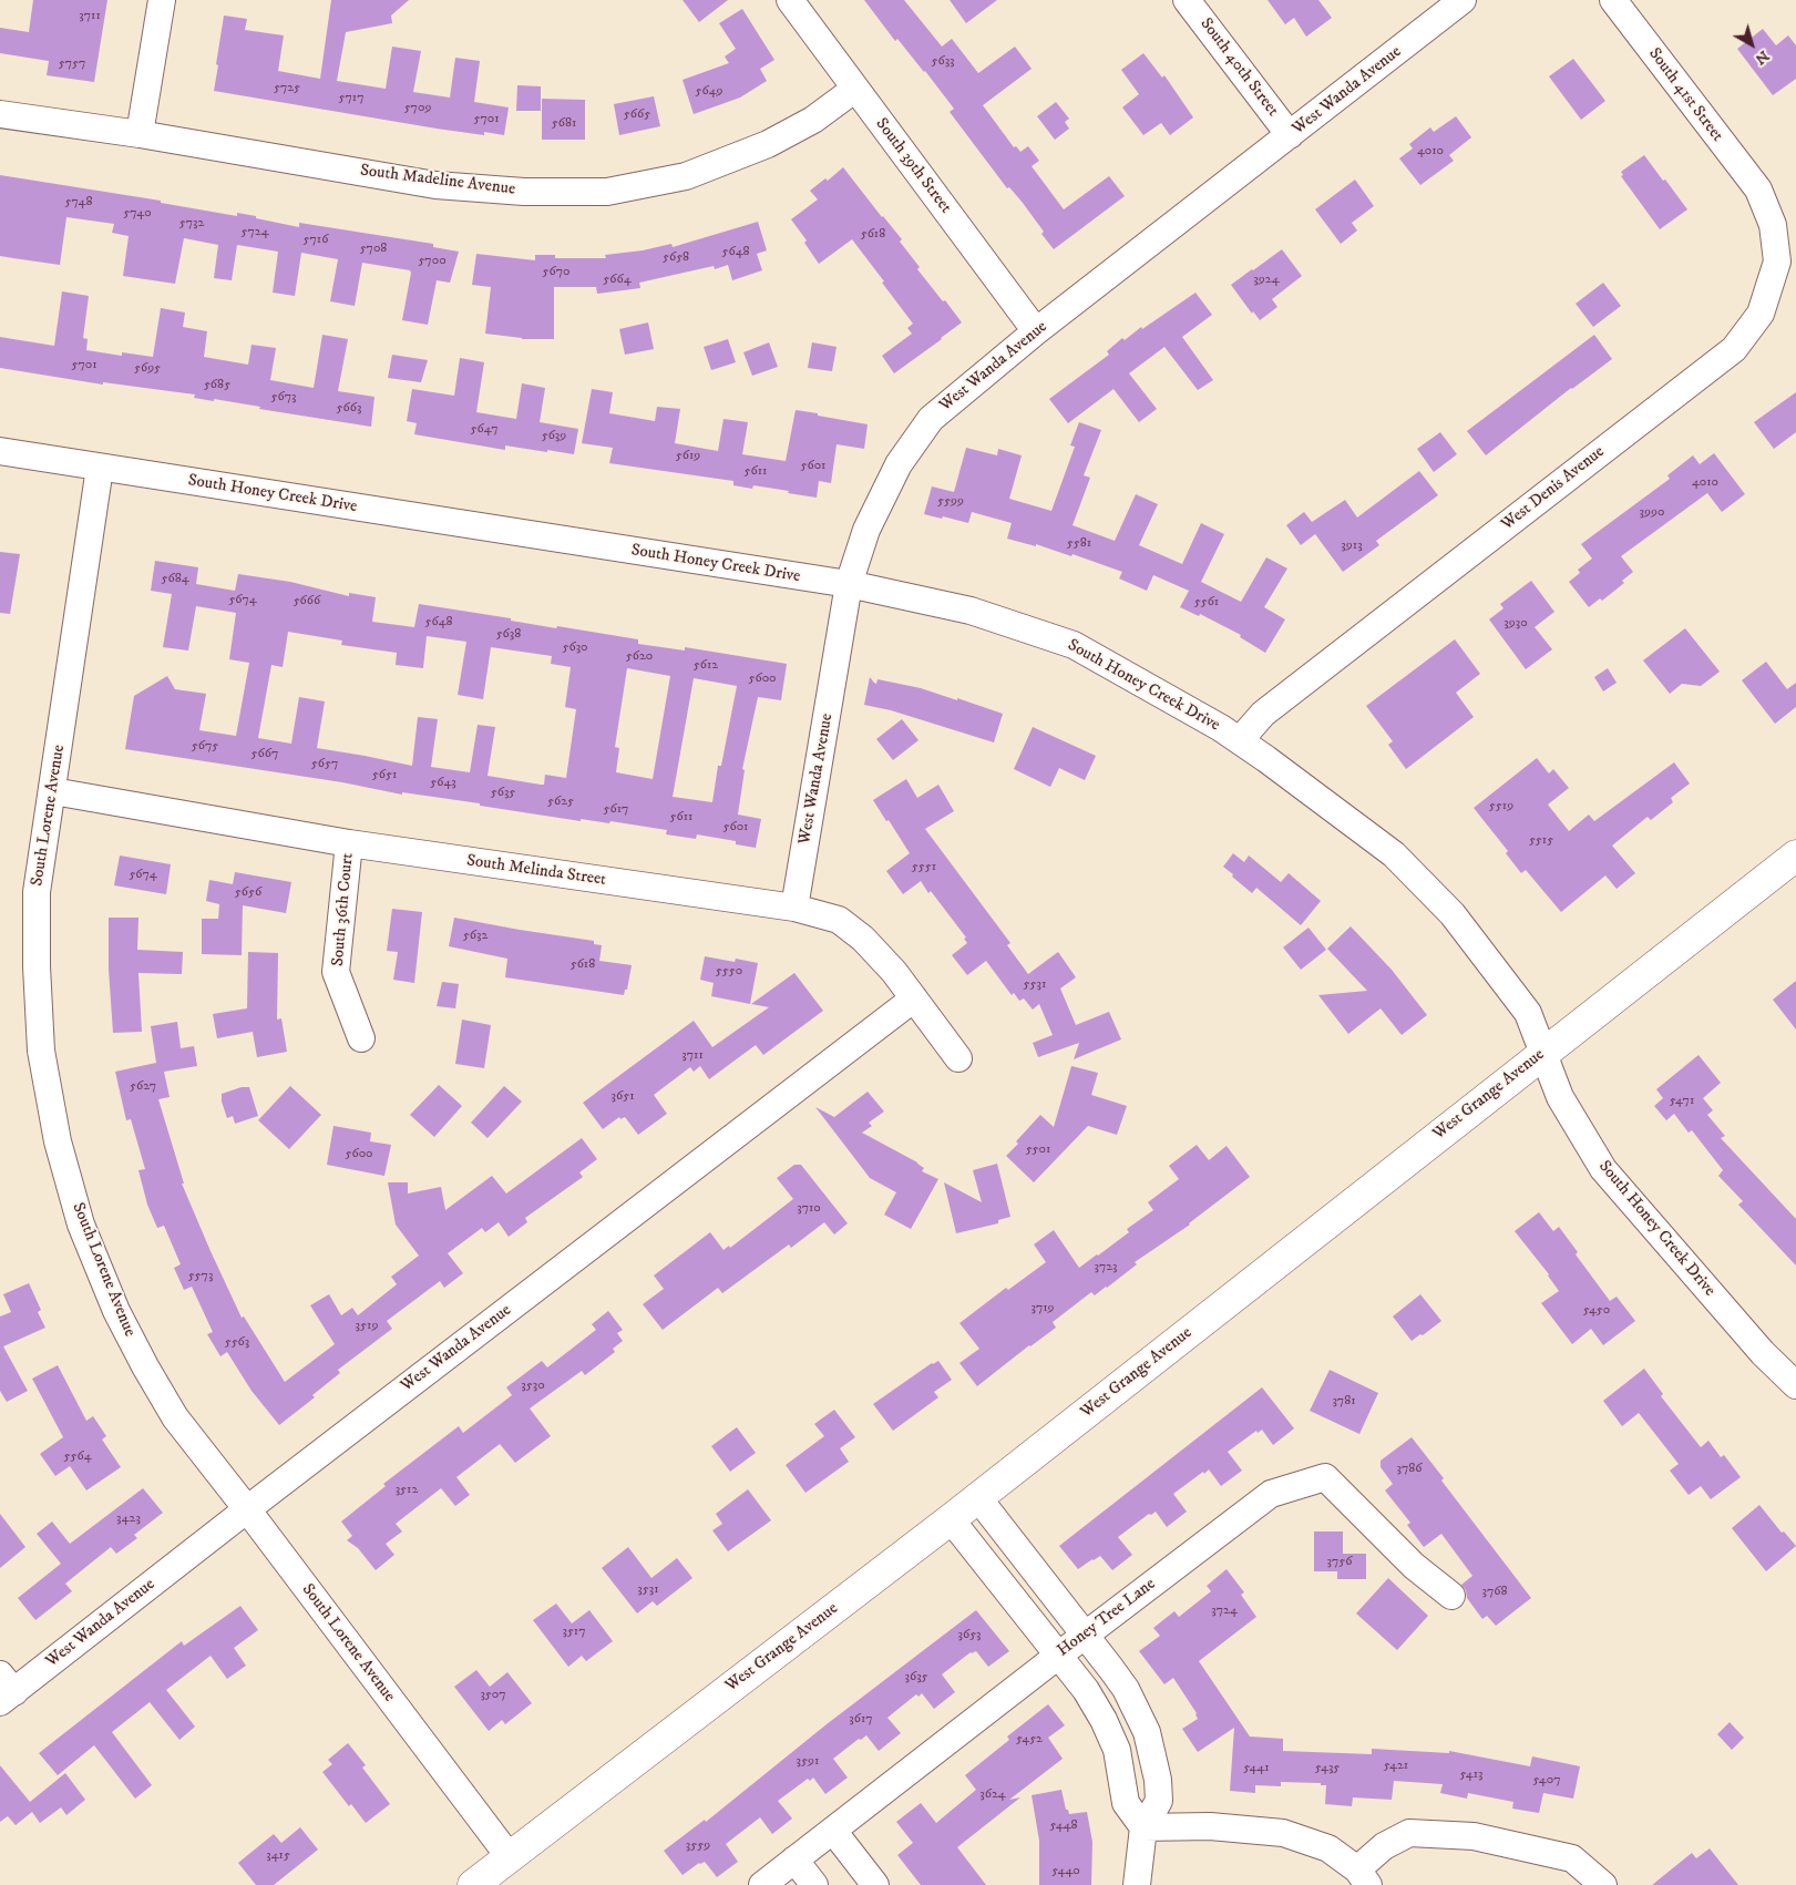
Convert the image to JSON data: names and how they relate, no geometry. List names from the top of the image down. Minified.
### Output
{"streets":{"street":["South 40th Street","West Wanda Avenue","South 41st Street","South 39th Street","South Madeline Avenue","West Denis Avenue","South Honey Creek Drive","South Lorene Avenue","South Melinda Street","South 36th Court","West Grange Avenue","Honey Tree Lane"]},"crossings":[["South 40th Street","West Wanda Avenue"],["West Wanda Avenue","South 39th Street"],["West Wanda Avenue","South Honey Creek Drive"],["West Wanda Avenue","South Lorene Avenue"],["West Wanda Avenue","South Melinda Street"],["South 41st Street","West Denis Avenue"],["South 39th Street","South Madeline Avenue"],["West Denis Avenue","South Honey Creek Drive"],["South Honey Creek Drive","South Lorene Avenue"],["South Honey Creek Drive","West Grange Avenue"],["South Lorene Avenue","South Melinda Street"],["South Lorene Avenue","West Grange Avenue"],["South Melinda Street","South 36th Court"]],"house_numbers":["3711","5633","5757","5725","5649","5717","5709","5665","5701","5681","4010","5748","5740","5732","5724","5618","5716","5708","5648","5658","5700","5670","5664","3924","5701","5695","5685","5673","5663","5647","5639","5619","5601","5611","4010","5599","3990","5581","3913","5684","5674","5666","5561","5648","3930","5638","5630","5620","5612","5600","5675","5667","5657","5651","5643","5635","5625","5519","5617","5611","5601","5515","5551","5674","5656","5632","5618","5550","5531","3711","5627","3651","5471","5501","5600","3710","3723","5573","3719","5450","3519","5563","3530","3781","5564","3786","3512","3423","3756","3531","3768","3724","3517","3653","3635","3507","3617","5452","3591","5421","5441","5435","5413","5407","3624","5448","3559","3415","5440"],"north":"bottom right"}
